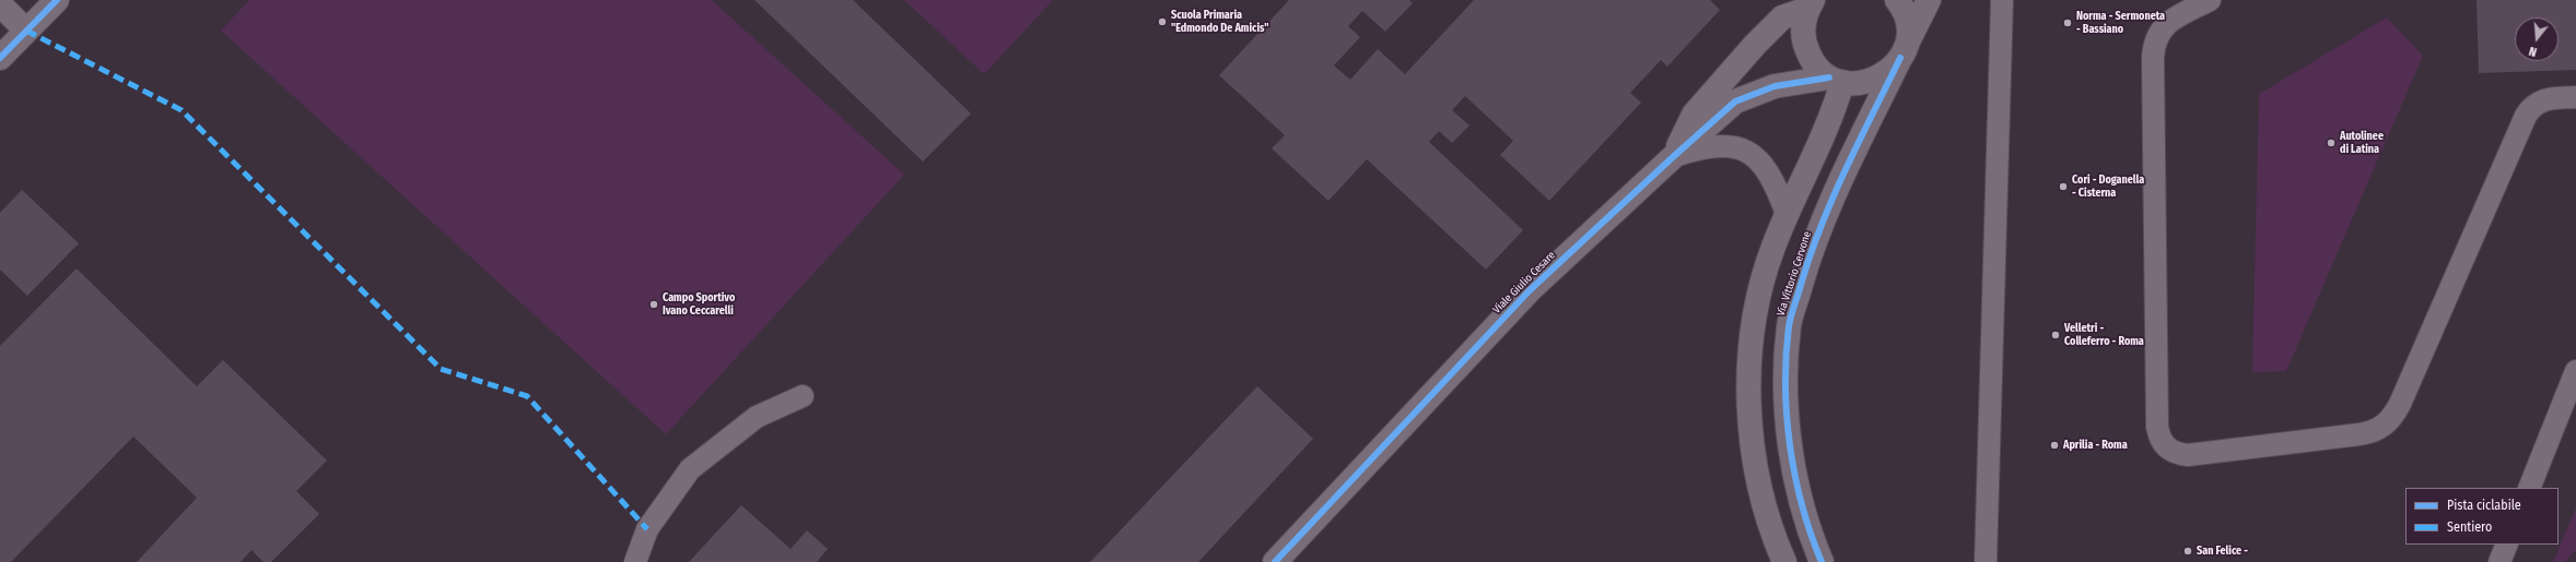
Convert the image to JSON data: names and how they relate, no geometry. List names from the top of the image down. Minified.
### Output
{"streets":{"street":["Via Vittorio Cervone","Viale Giulio Cesare"]},"crossings":[["Via Vittorio Cervone","Viale Giulio Cesare"]],"places":["Scuola Primaria \"Edmondo De Amicis\"","Norma - Sermoneta - Bassiano","Autolinee di Latina","Cori - Doganella - Cisterna","Campo Sportivo Ivano Ceccarelli","Velletri - Colleferro - Roma","Aprilia - Roma","San Felice -"],"legend":["Pista ciclabile","Sentiero"],"north":"bottom"}
